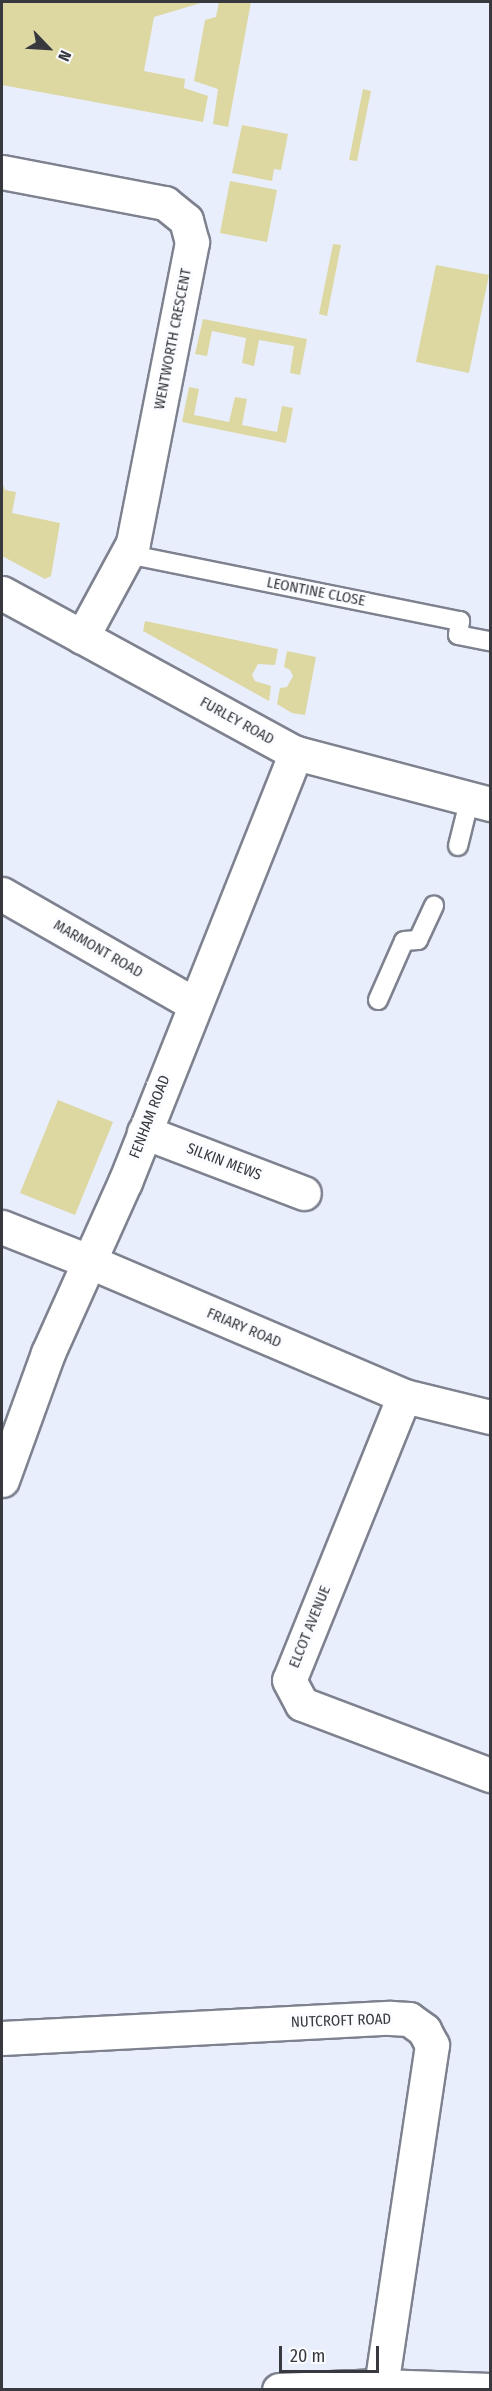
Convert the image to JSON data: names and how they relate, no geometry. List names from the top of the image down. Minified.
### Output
{"streets":{"street":["WENTWORTH CRESCENT","FURLEY ROAD","MARMONT ROAD","FENHAM ROAD","SILKIN MEWS","FRIARY ROAD","ELCOT AVENUE","NUTCROFT ROAD"],"lane":["LEONTINE CLOSE"]},"crossings":[["WENTWORTH CRESCENT","LEONTINE CLOSE"],["WENTWORTH CRESCENT","FURLEY ROAD"],["FURLEY ROAD","FENHAM ROAD"],["MARMONT ROAD","FENHAM ROAD"],["FENHAM ROAD","SILKIN MEWS"],["FENHAM ROAD","FRIARY ROAD"],["FRIARY ROAD","ELCOT AVENUE"]],"scale_bar":"20 m","north":"bottom right"}
